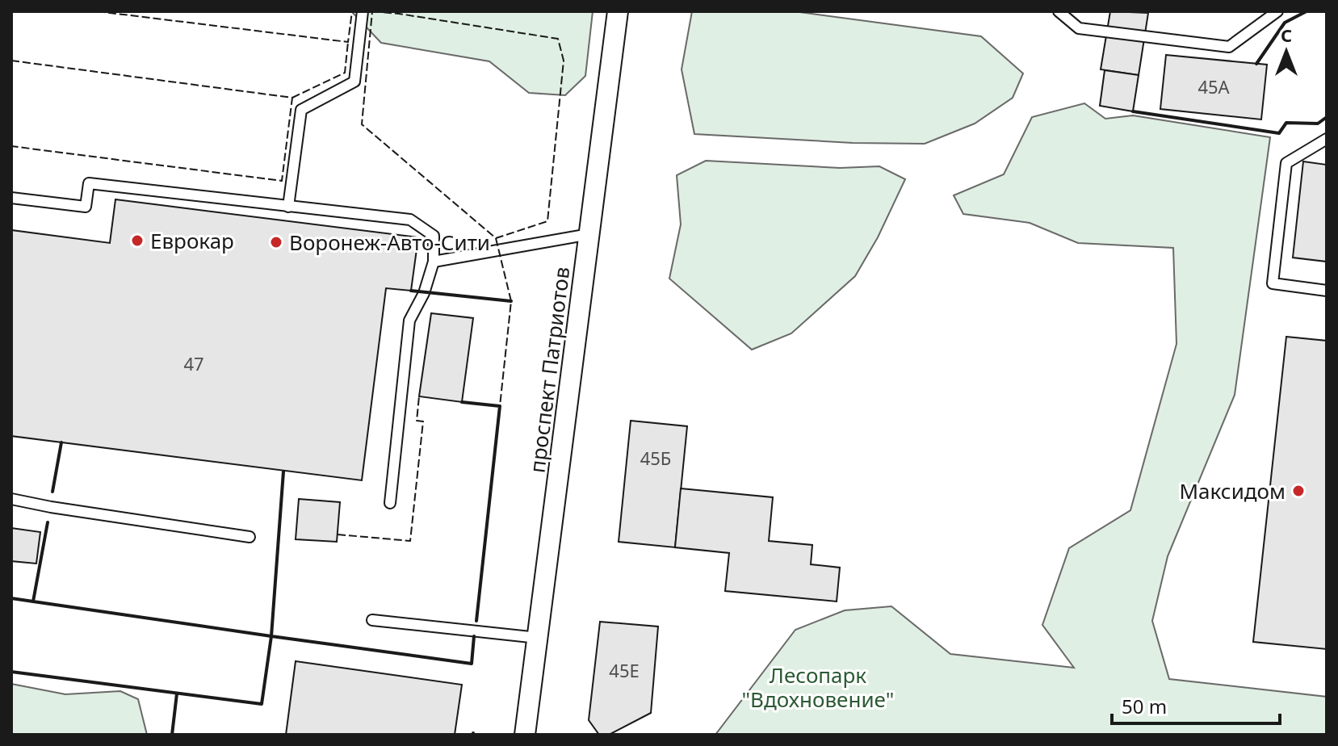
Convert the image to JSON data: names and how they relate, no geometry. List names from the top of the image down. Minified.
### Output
{"streets":{"street":["проспект Патриотов"]},"parks":["Лесопарк \"Вдохновение\""],"places":["Еврокар","Воронеж-Авто-Сити","Максидом"],"house_numbers":["45А","47","45Б","45Е"],"scale_bar":"50 m","north":"top"}
